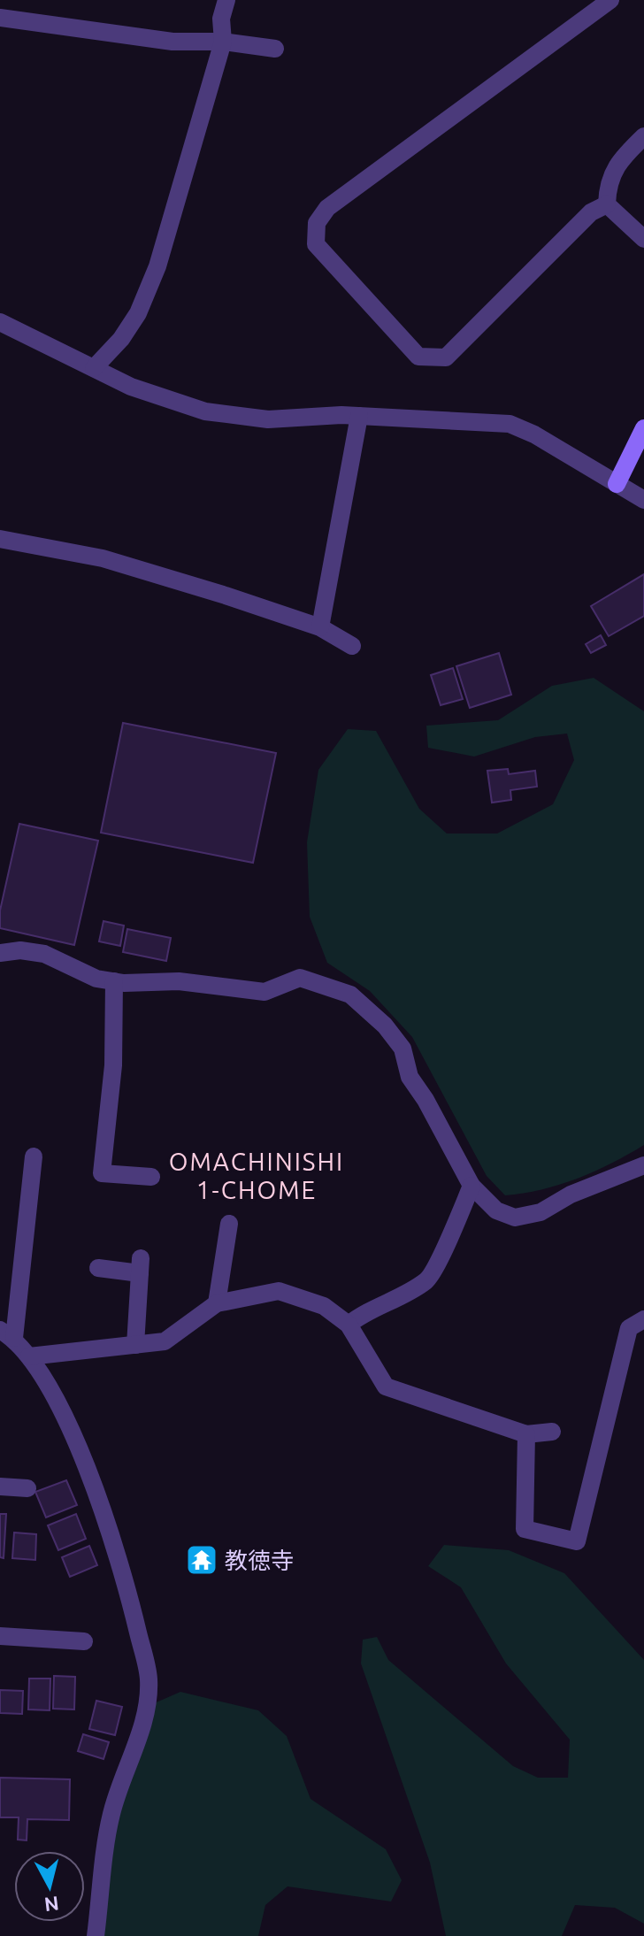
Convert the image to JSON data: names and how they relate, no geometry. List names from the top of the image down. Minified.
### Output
{"districts":["OMACHINISHI 1-CHOME"],"places":{"temple":["教徳寺"]},"north":"bottom"}
